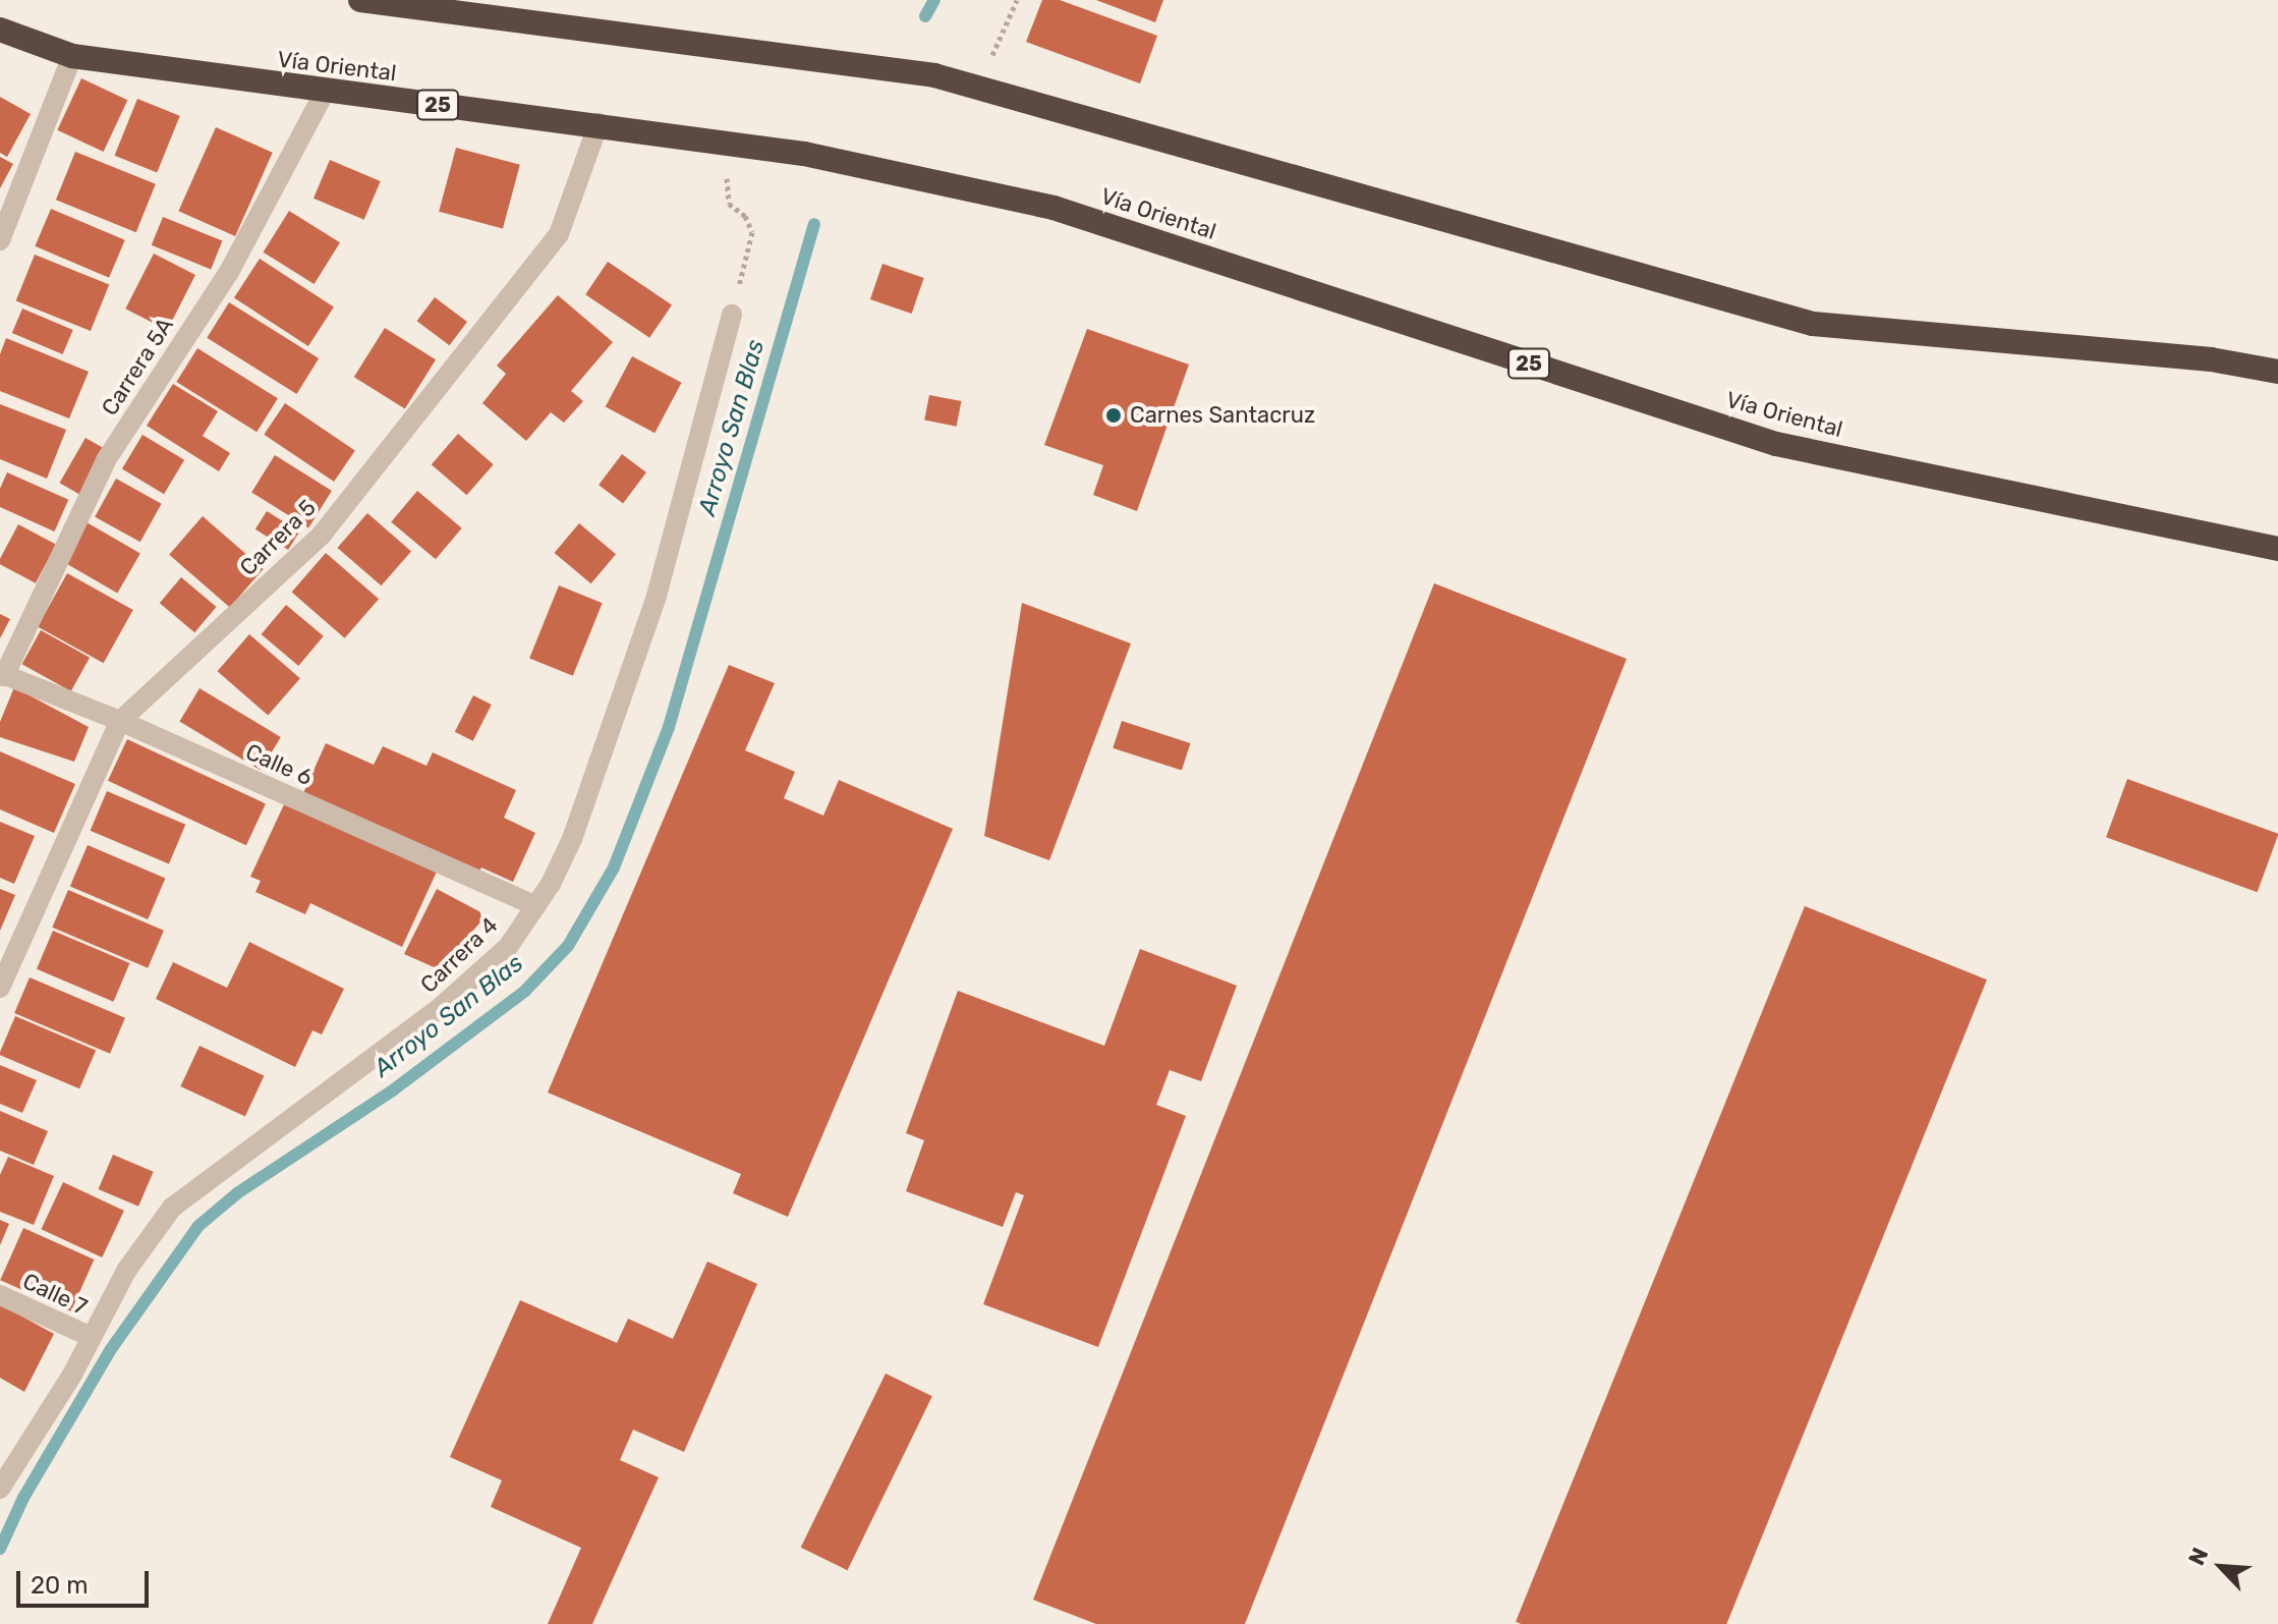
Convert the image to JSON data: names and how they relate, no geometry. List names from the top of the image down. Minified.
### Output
{"streets":{"highway":["Vía Oriental","25"],"street":["Carrera 5A","Carrera 5","Calle 6","Carrera 4","Calle 7"]},"crossings":[["Vía Oriental","Carrera 5A"],["Vía Oriental","Carrera 5"],["Carrera 5A","Calle 6"],["Carrera 5","Calle 6"],["Calle 6","Carrera 4"],["Carrera 4","Calle 7"]],"water":["Arroyo San Blas"],"places":["Carnes Santacruz"],"scale_bar":"20 m","north":"top left"}
